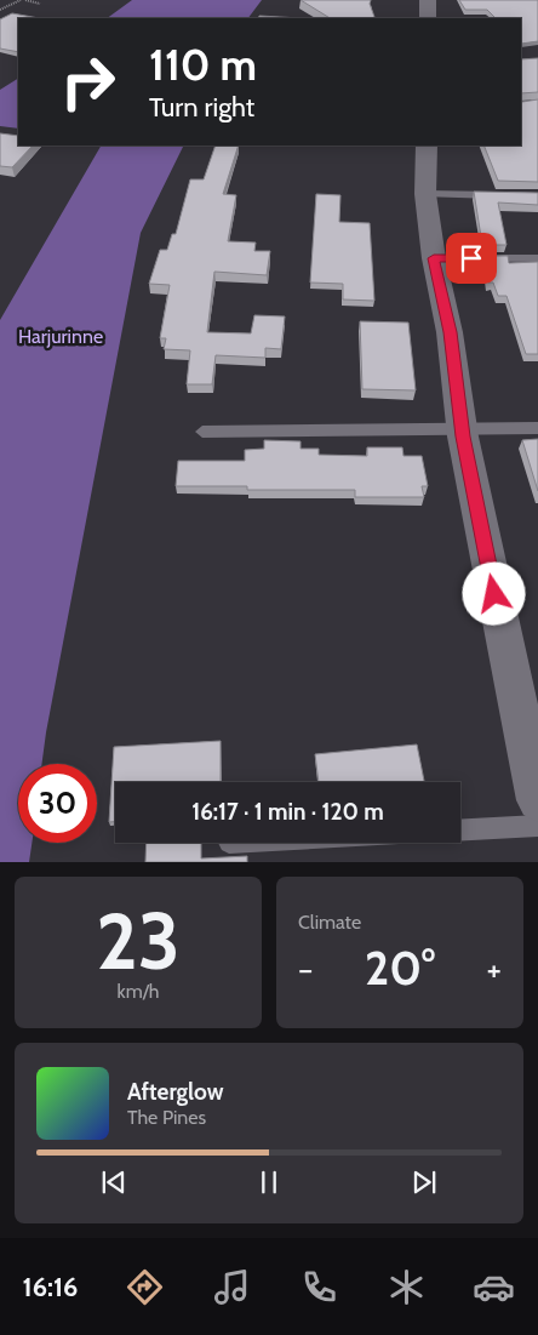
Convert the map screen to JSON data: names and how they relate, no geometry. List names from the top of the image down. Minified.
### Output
{"parks":["Harjurinne"],"page":{"turn":["110 m","Turn right"],"limit":"30","trip":"16:17 · 1 min · 120 m","tile":[["23","km/h"],"Climate"],"heat":["−","20°","+"],"song":["Afterglow","The Pines"],"tabs":"16:16"}}
